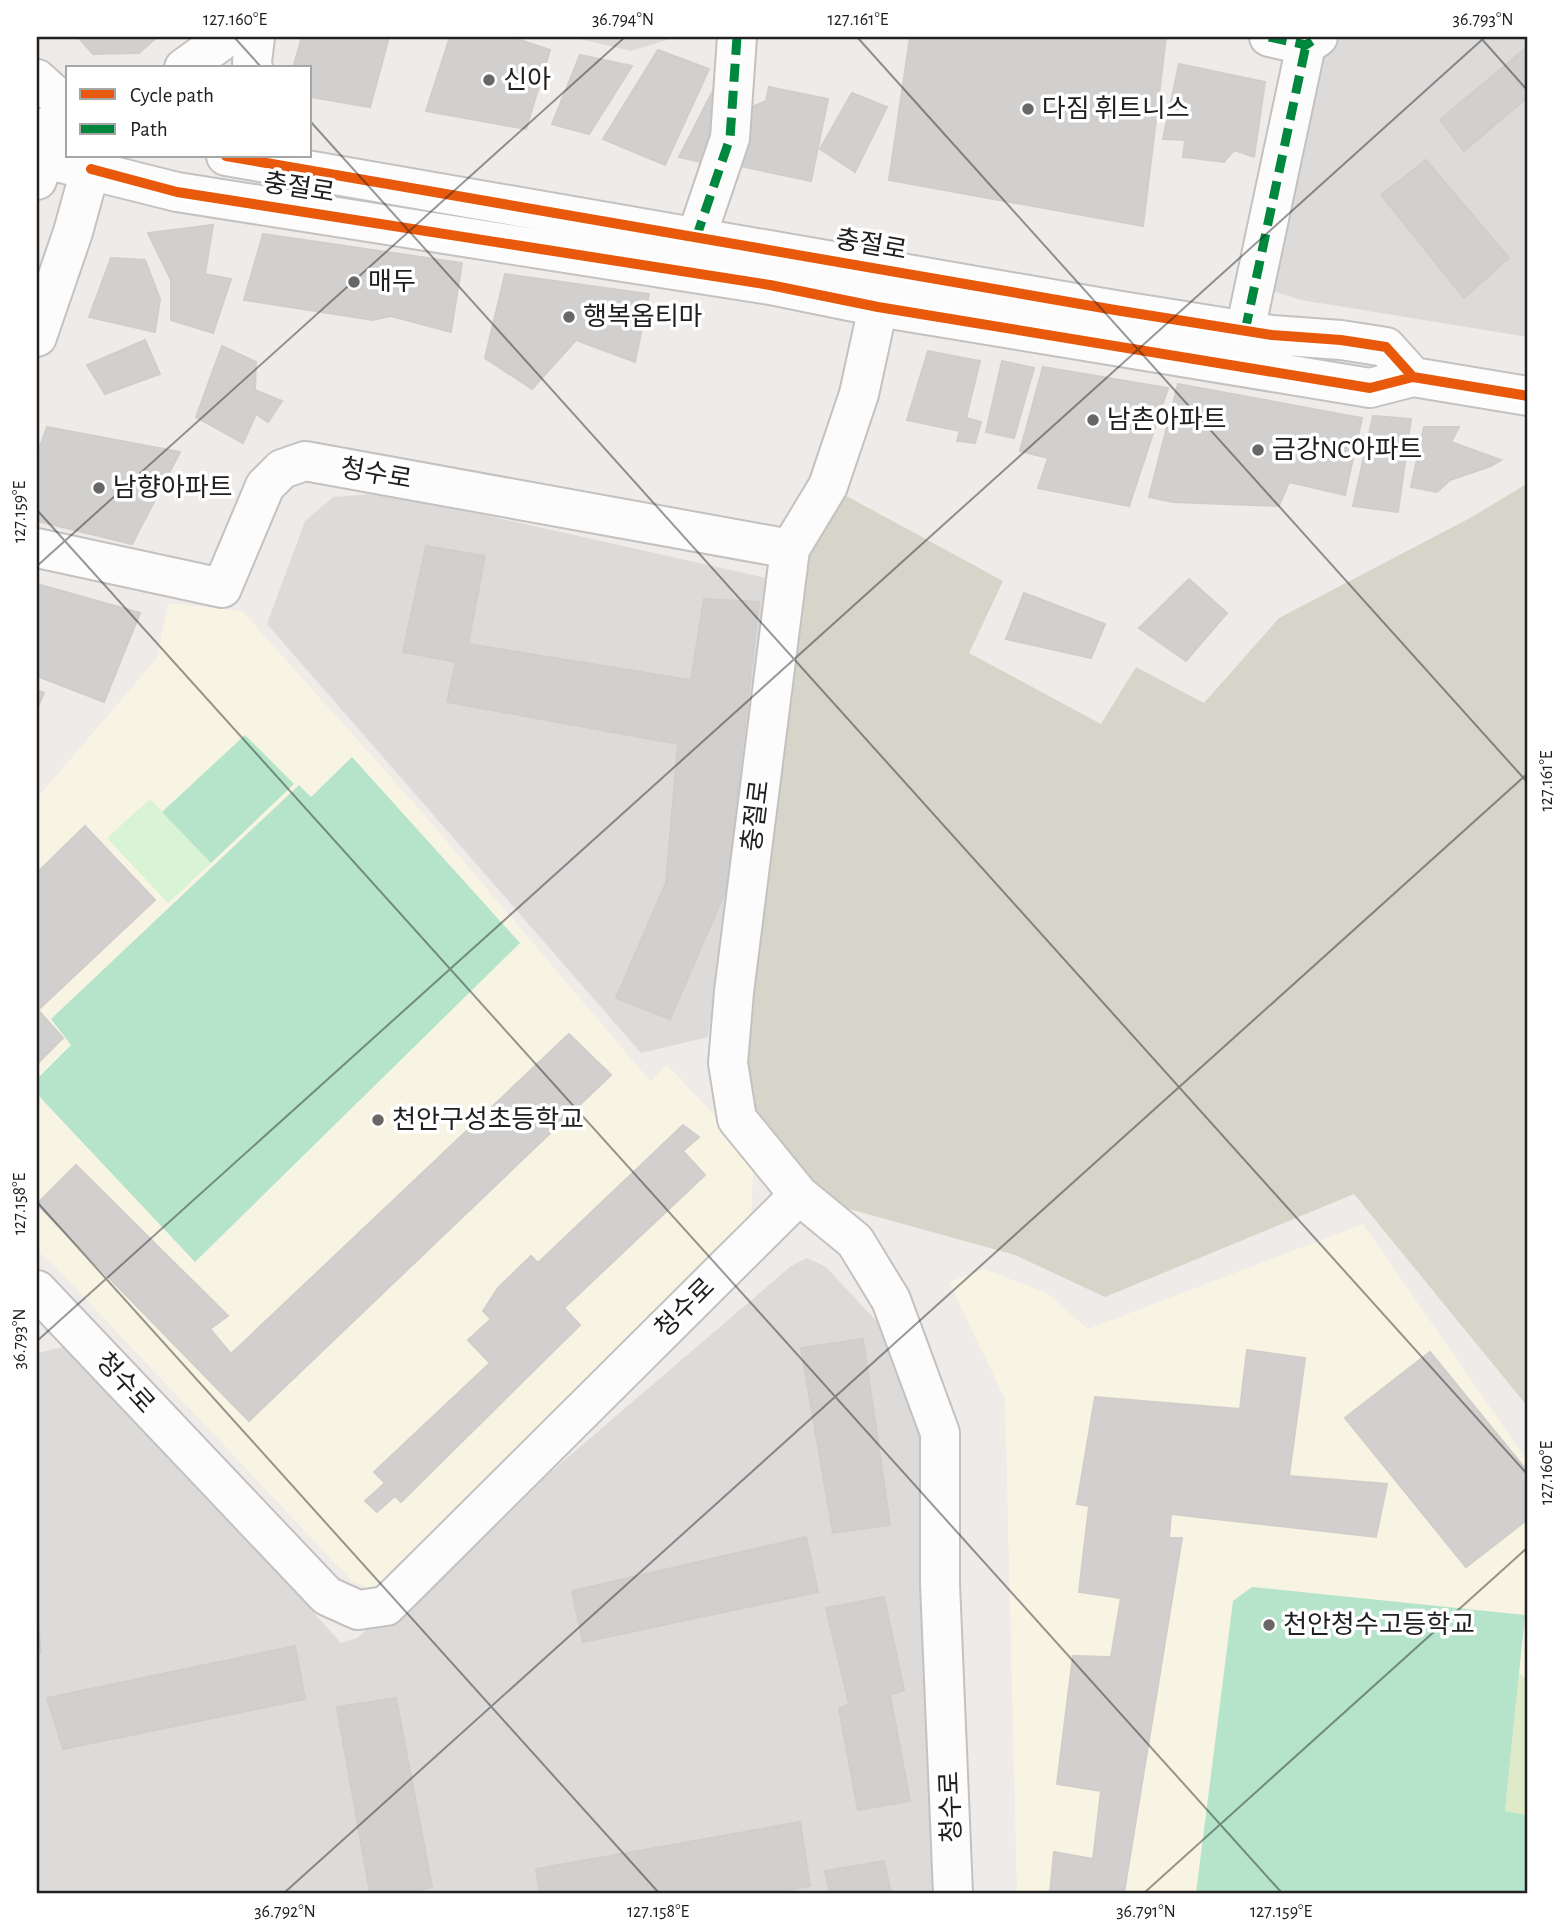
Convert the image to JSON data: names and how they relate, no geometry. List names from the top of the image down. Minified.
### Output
{"streets":{"street":["충절로","청수로"]},"crossings":[["충절로","청수로"]],"places":["신아","다짐 휘트니스","매두","행복옵티마","남촌아파트","금강NC아파트","남향아파트","천안구성초등학교","천안청수고등학교"],"legend":["Cycle path","Path"],"coordinates":["127.160°E","36.794°N","127.161°E","36.793°N","127.159°E","127.158°E","36.792°N","36.791°N"]}
